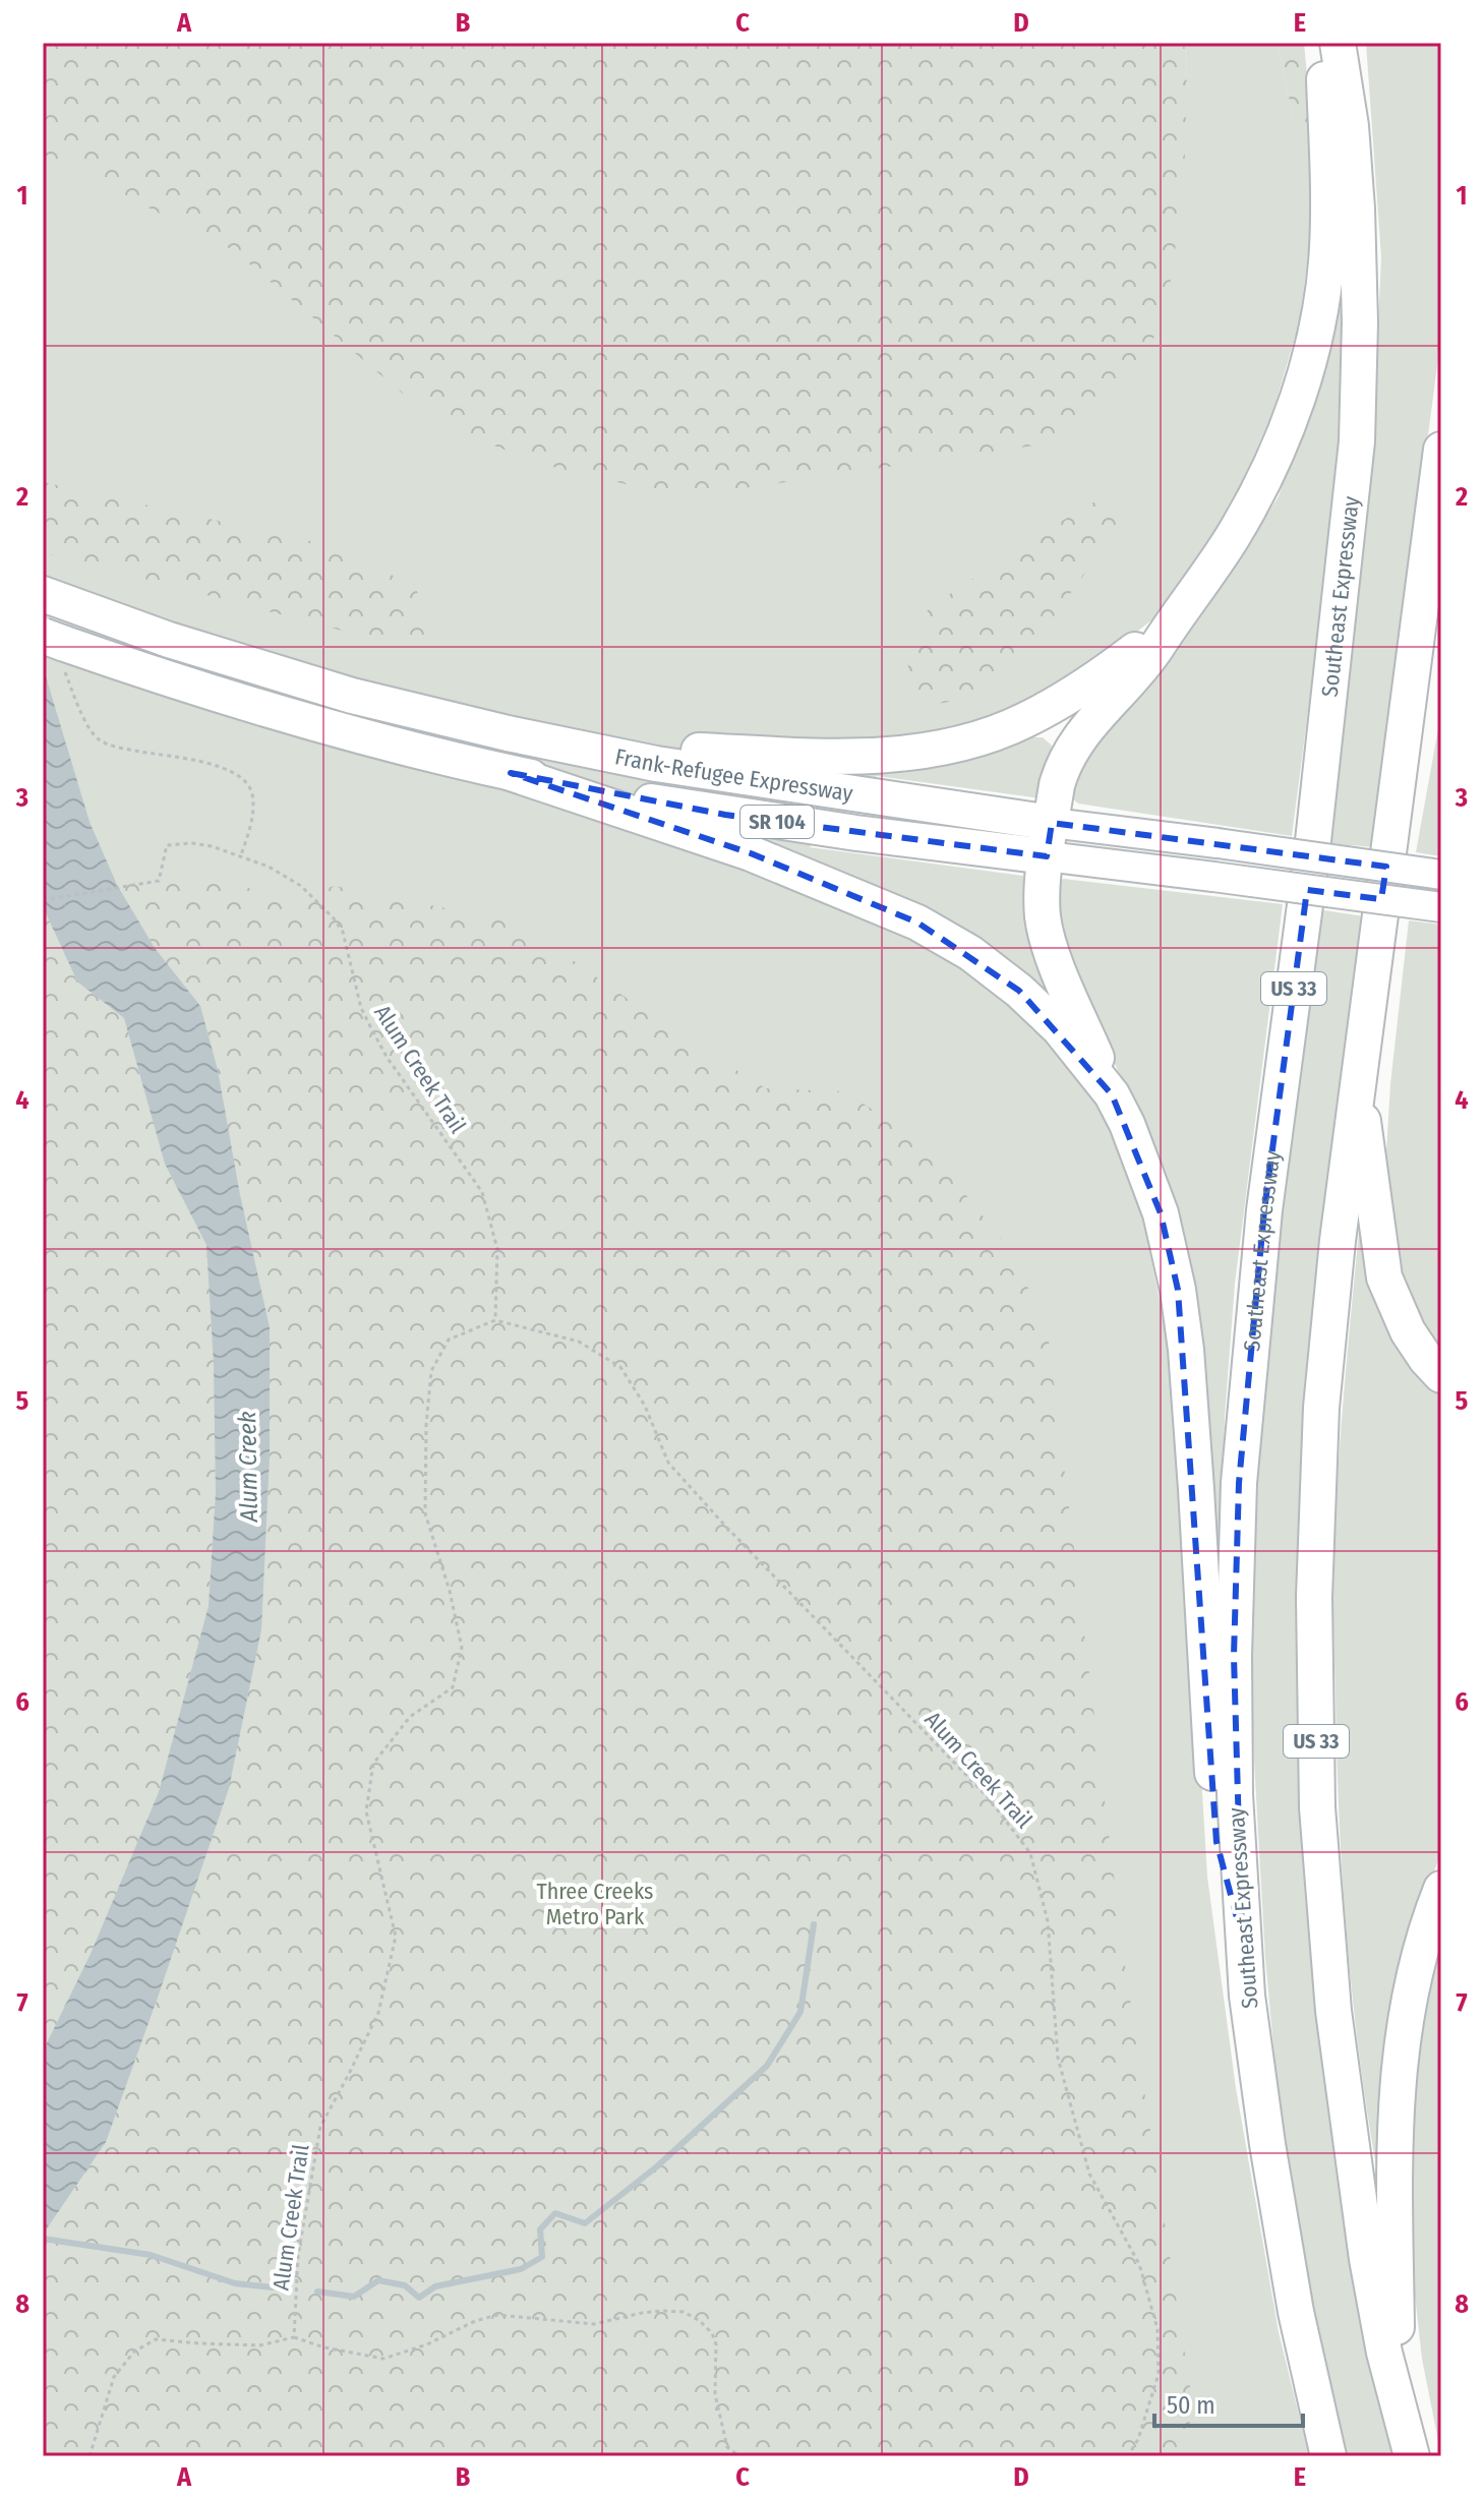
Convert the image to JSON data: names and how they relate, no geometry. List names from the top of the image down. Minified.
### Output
{"streets":{"highway":["Southeast Expressway","Frank-Refugee Expressway","SR 104","US 33"],"path":["Alum Creek Trail"]},"water":["Alum Creek"],"parks":["Three Creeks Metro Park"],"scale_bar":"50 m","grid":{"columns":["A","B","C","D","E"],"rows":["1","2","3","4","5","6","7","8"]}}
